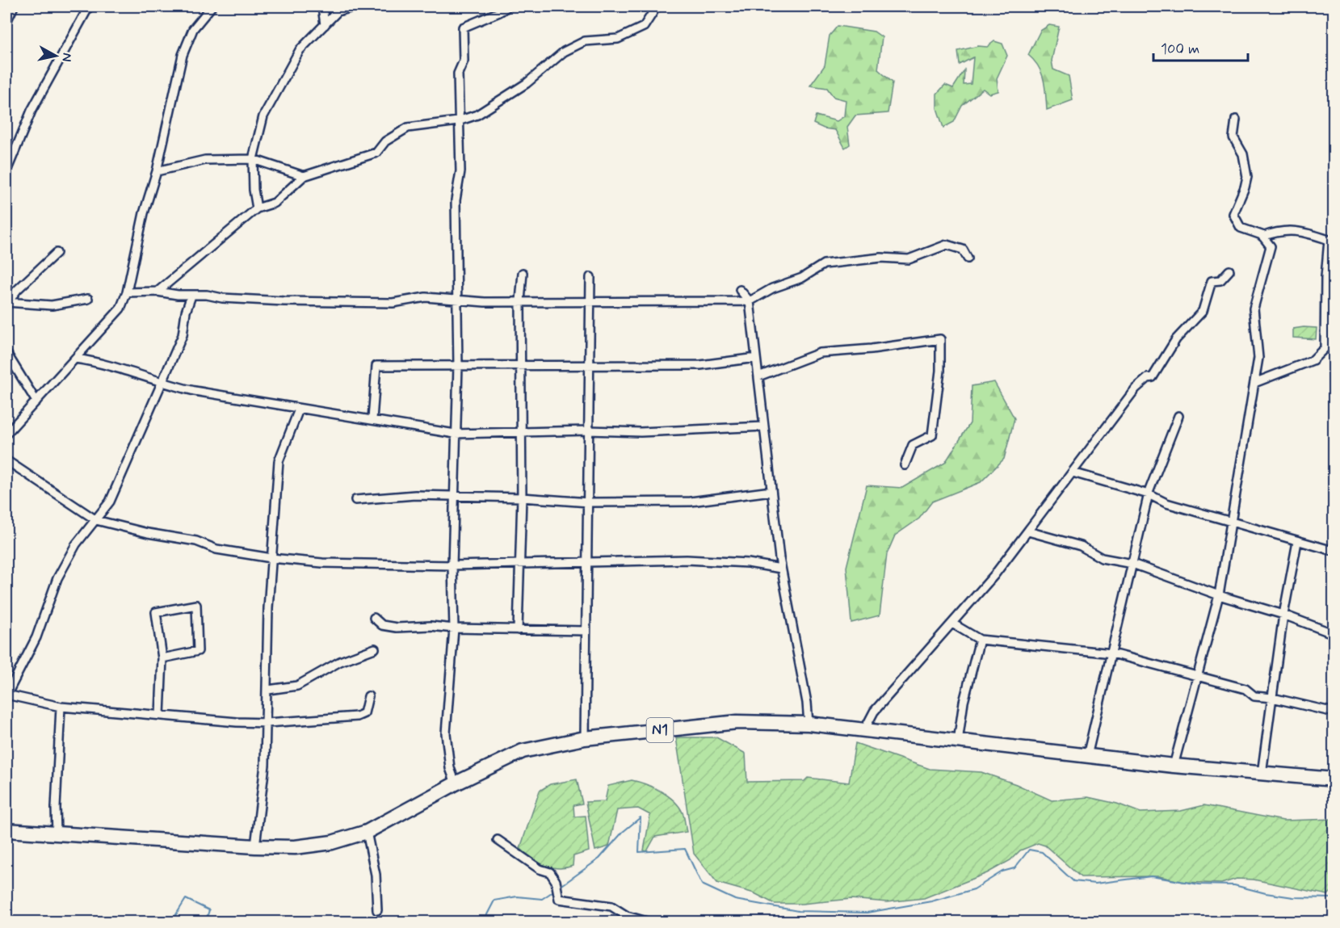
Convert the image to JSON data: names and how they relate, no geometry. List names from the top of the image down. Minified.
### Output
{"streets":{"highway":["N1"]},"scale_bar":"100 m","north":"right"}
